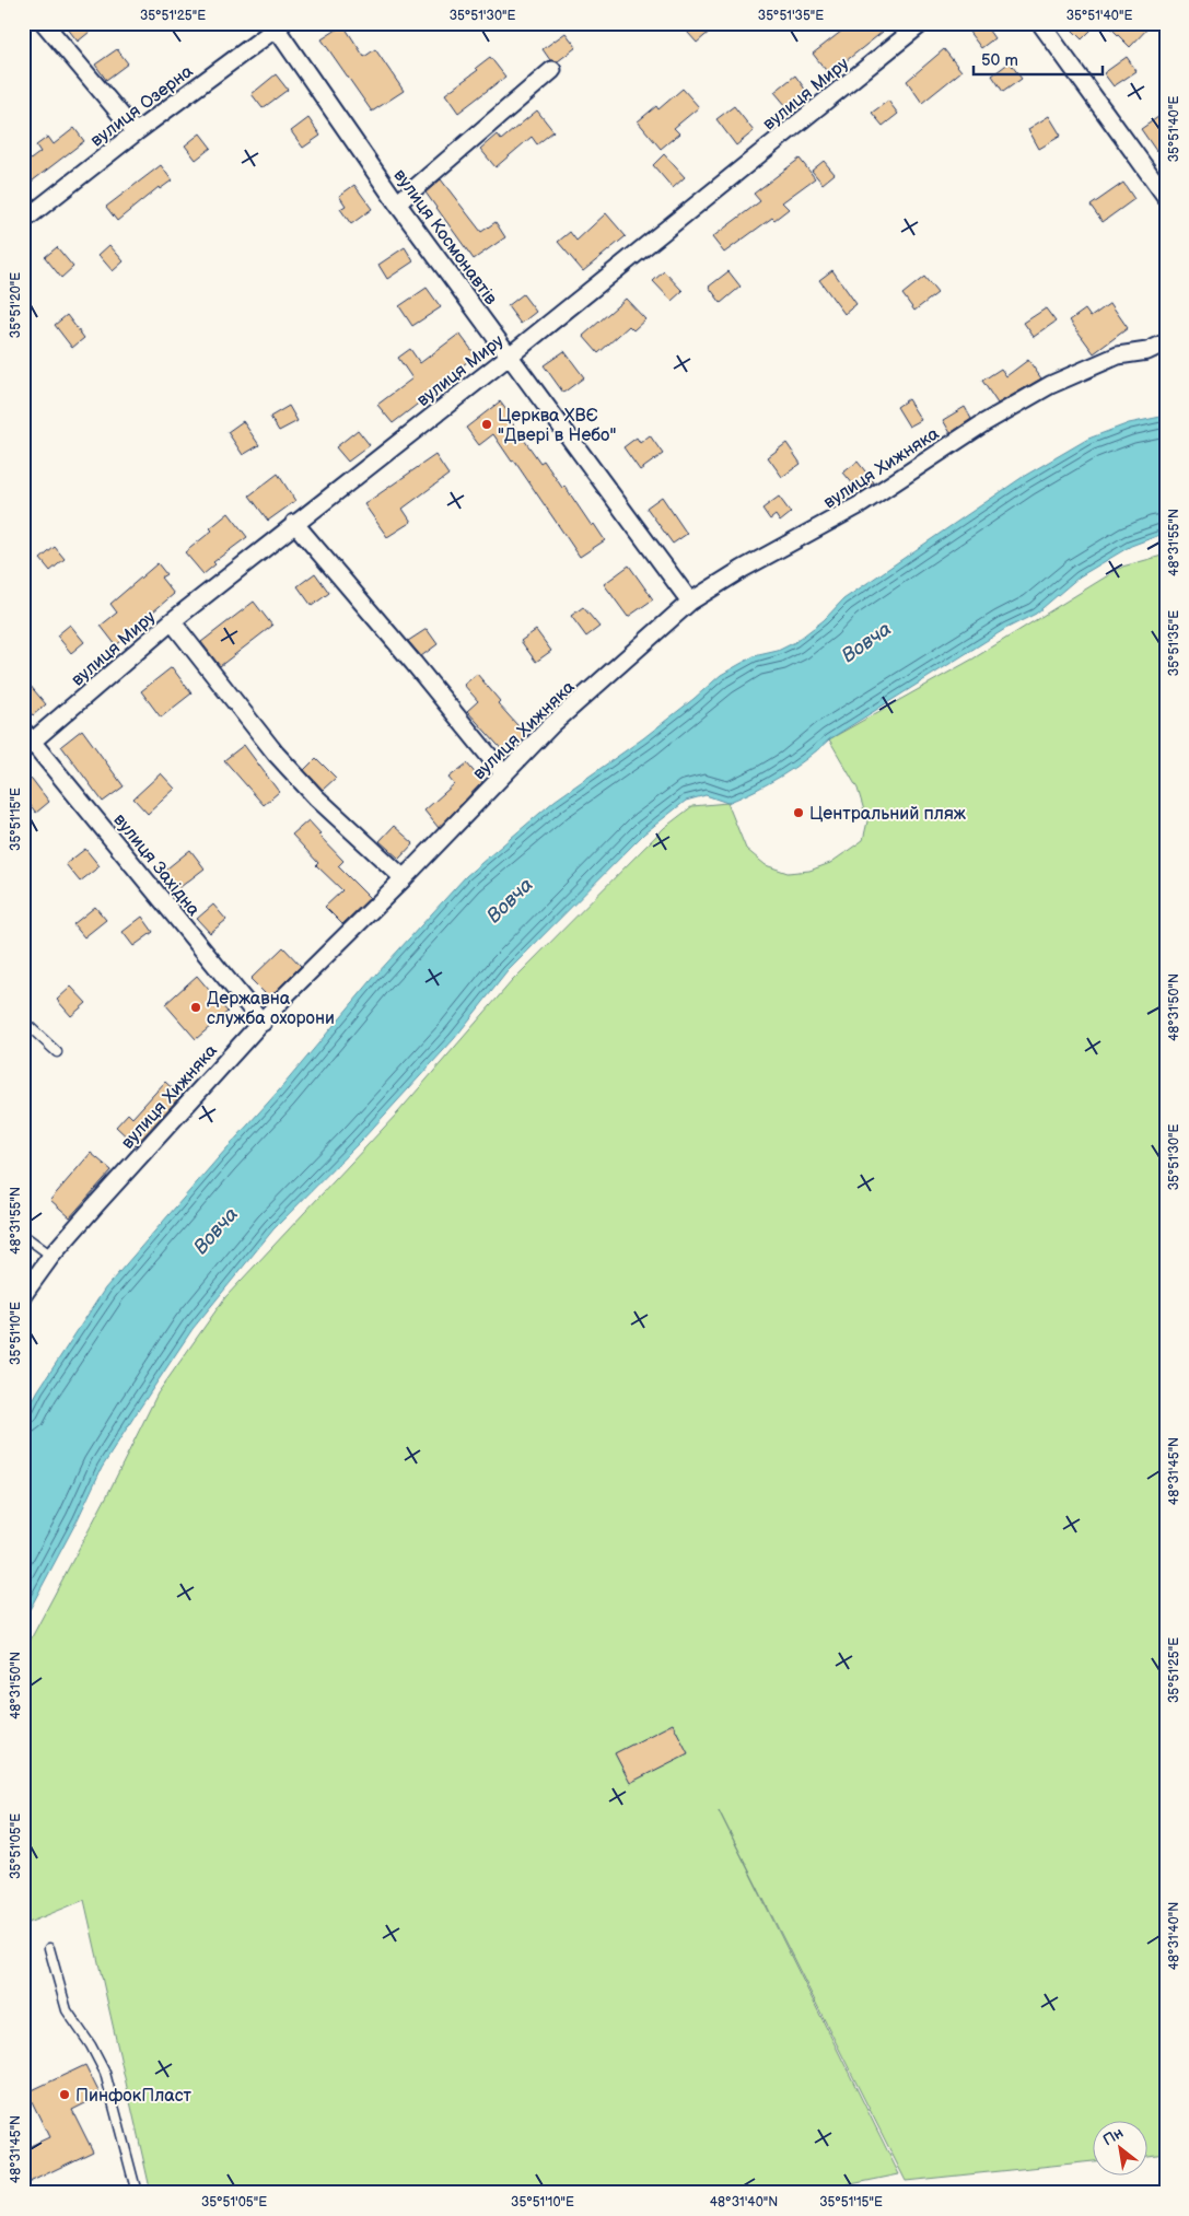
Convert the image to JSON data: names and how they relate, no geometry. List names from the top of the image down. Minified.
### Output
{"streets":{"street":["вулиця Миру","вулиця Озерна","вулиця Космонавтів","вулиця Хижняка","вулиця Західна"]},"crossings":[["вулиця Миру","вулиця Космонавтів"],["вулиця Миру","вулиця Західна"],["вулиця Озерна","вулиця Космонавтів"],["вулиця Космонавтів","вулиця Хижняка"],["вулиця Хижняка","вулиця Західна"]],"water":["Вовча"],"places":["Церква ХВЄ \"Двері в Небо\"","Центральний пляж","Державна служба охорони","ПинфокПласт"],"scale_bar":"50 m","north":"top left","coordinates":["35°51'25\"E","35°51'30\"E","35°51'35\"E","35°51'40\"E","35°51'20\"E","48°31'55\"N","35°51'15\"E","48°31'50\"N","35°51'10\"E","48°31'45\"N","35°51'05\"E","48°31'40\"N"]}
